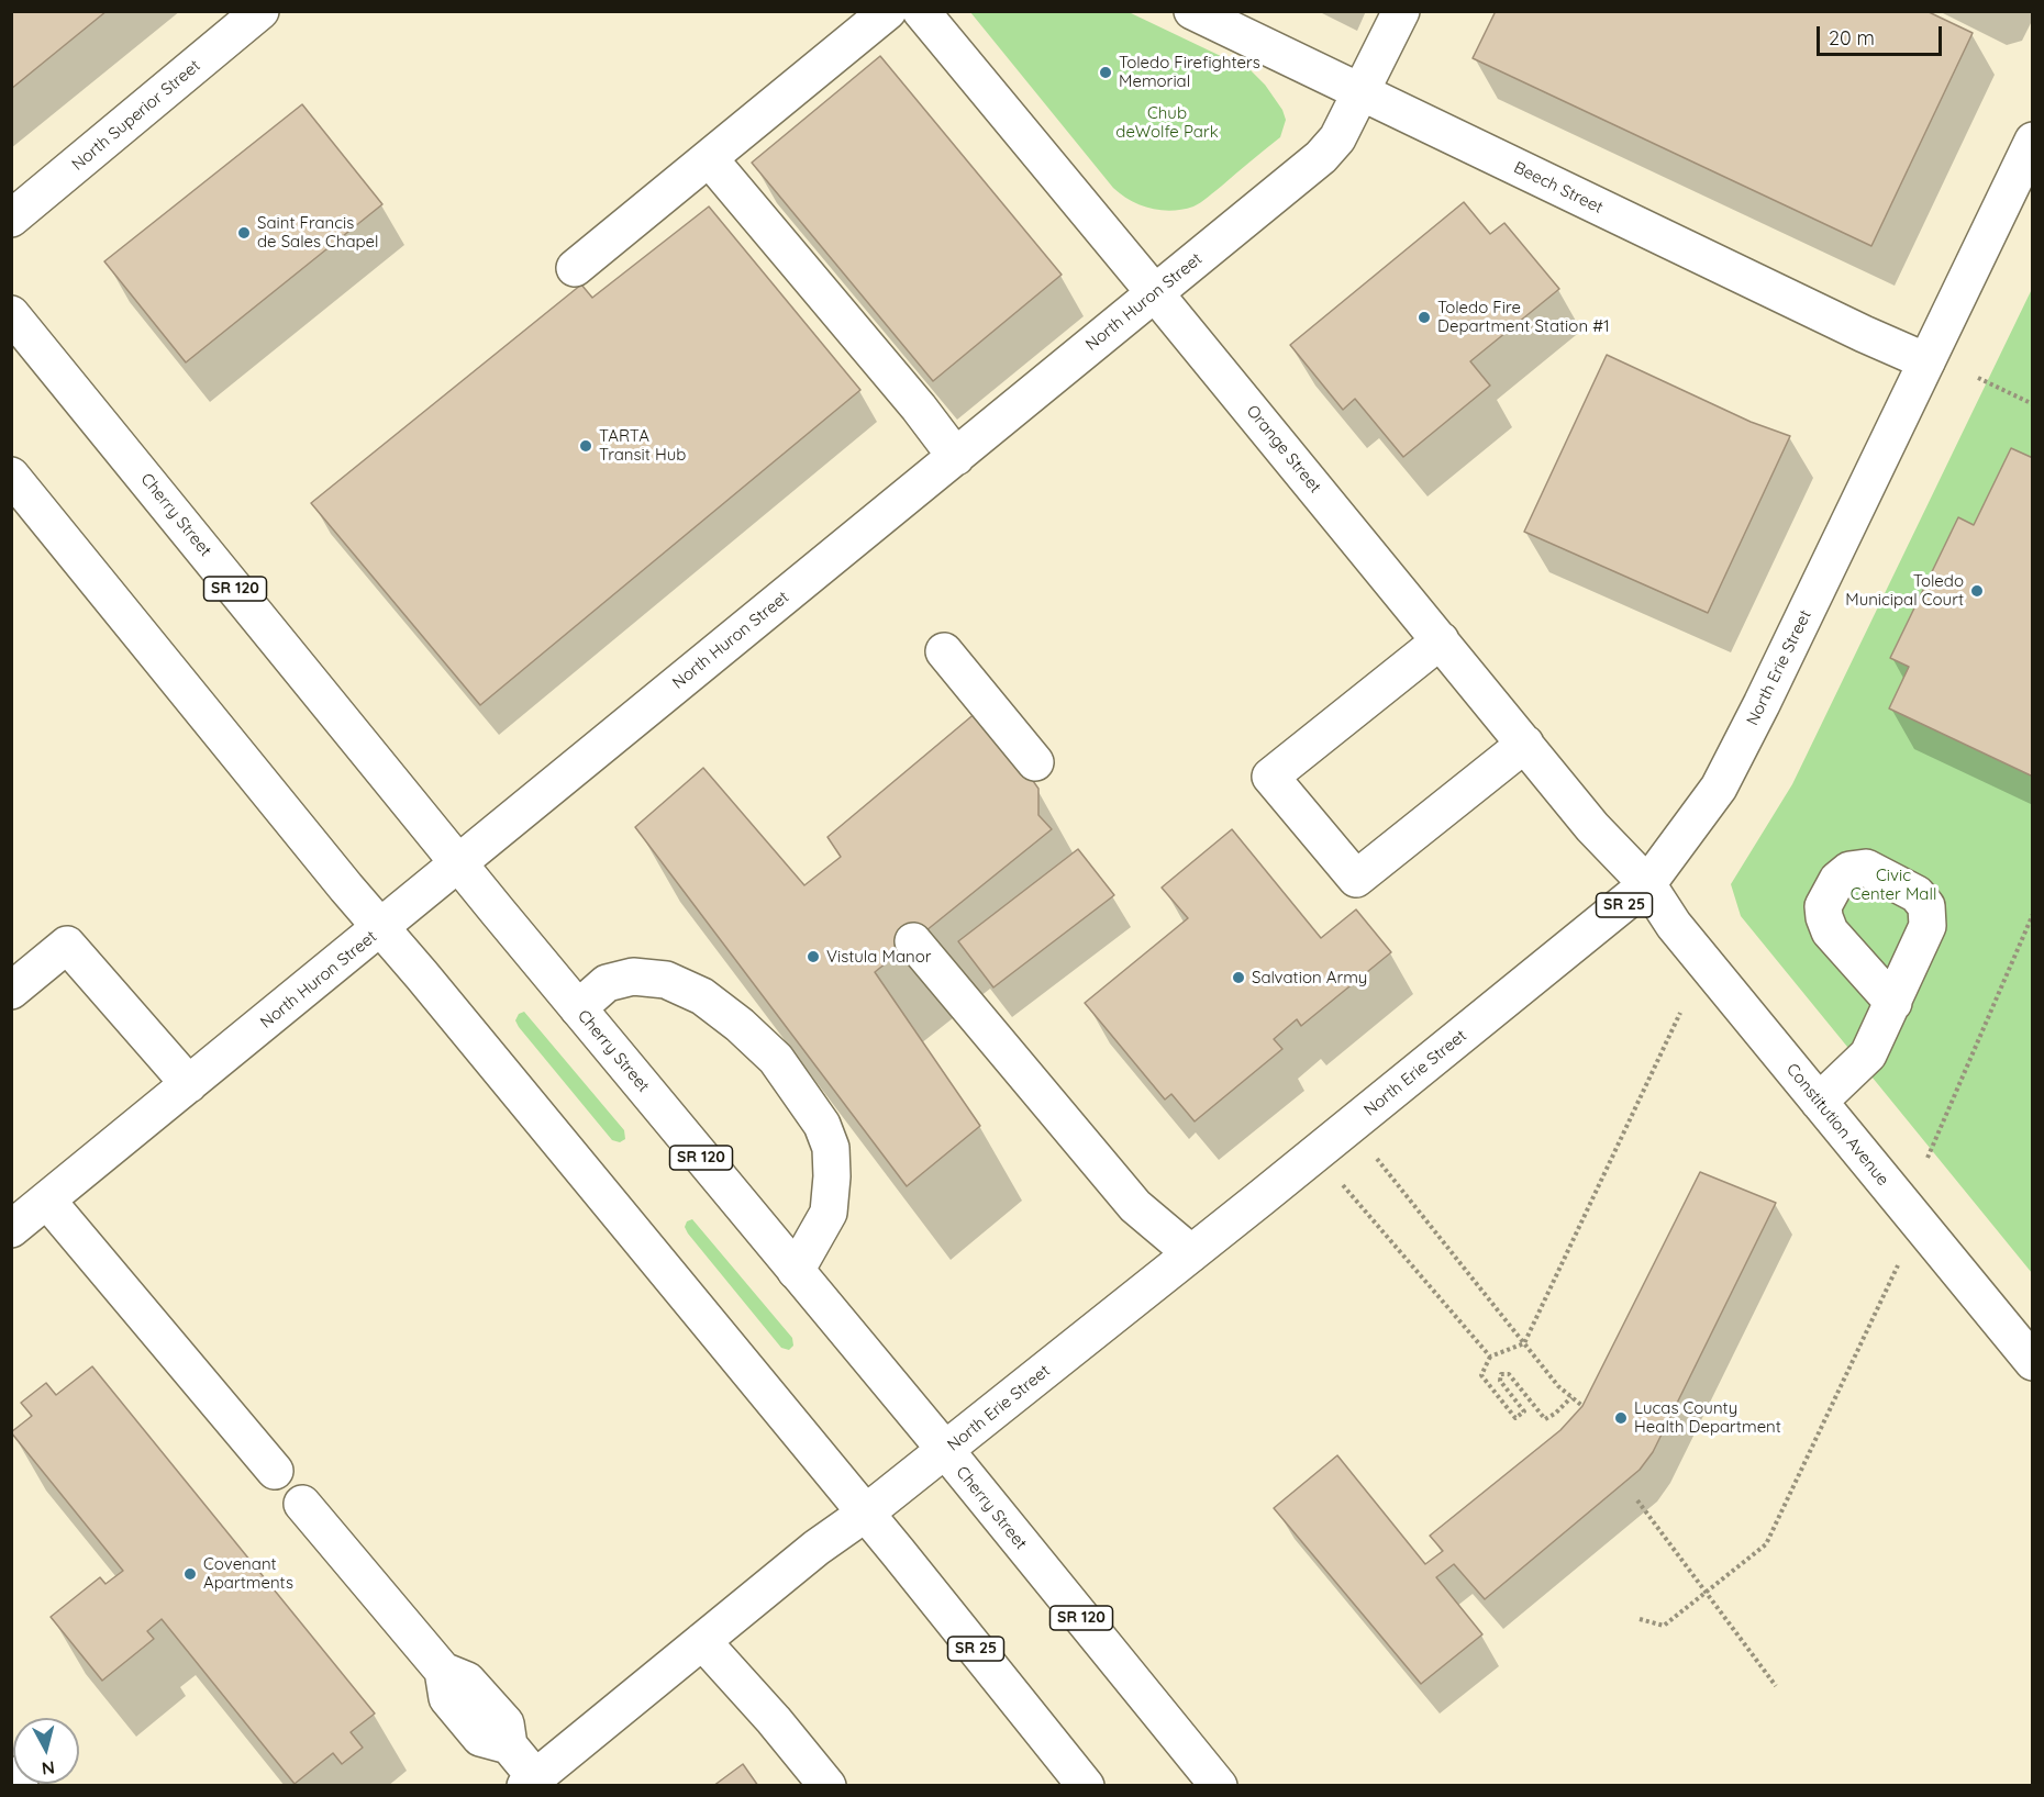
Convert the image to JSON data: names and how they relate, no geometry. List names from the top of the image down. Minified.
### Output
{"streets":{"main road":["North Superior Street","Beech Street","North Huron Street","Orange Street","Cherry Street","SR 120","North Erie Street","SR 25","Constitution Avenue"]},"crossings":[["Beech Street","North Huron Street"],["Beech Street","North Erie Street"],["North Huron Street","Orange Street"],["North Huron Street","Cherry Street"],["Orange Street","North Erie Street"],["Orange Street","Constitution Avenue"],["Cherry Street","North Erie Street"],["North Erie Street","SR 25"],["North Erie Street","Constitution Avenue"]],"parks":["Chub deWolfe Park","Civic Center Mall"],"places":["Toledo Firefighters Memorial","Saint Francis de Sales Chapel","Toledo Fire Department Station #1","TARTA Transit Hub","Toledo Municipal Court","Vistula Manor","Salvation Army","Lucas County Health Department","Covenant Apartments"],"scale_bar":"20 m","north":"bottom"}
